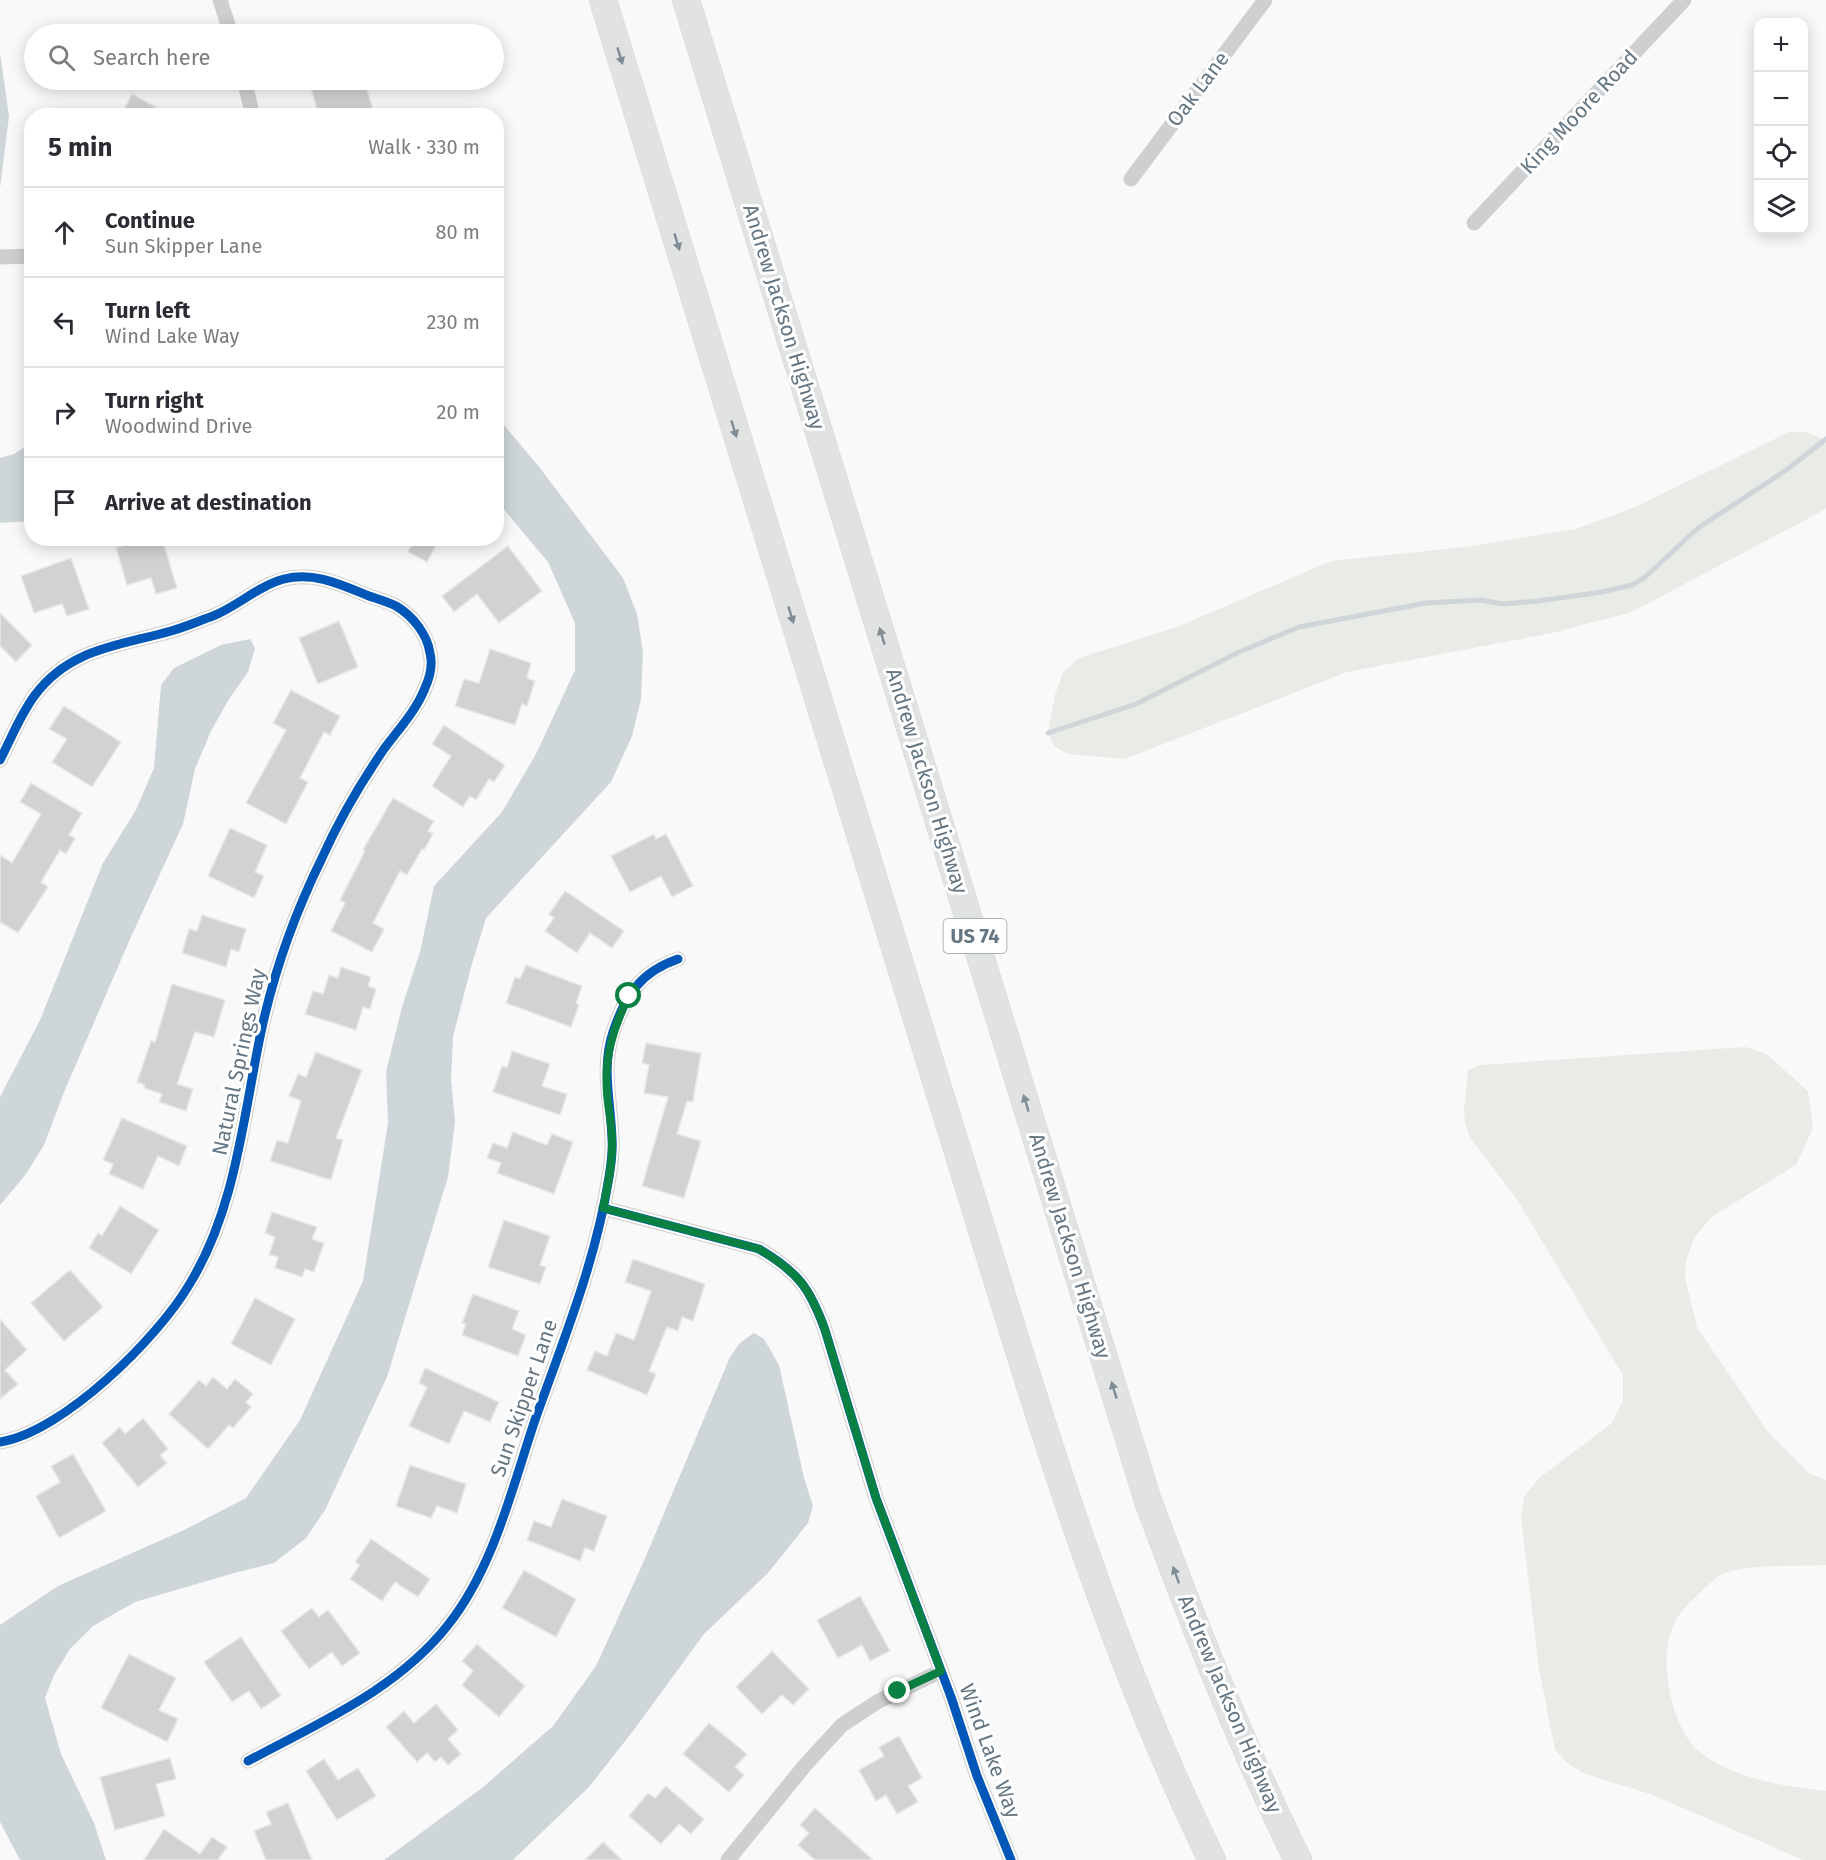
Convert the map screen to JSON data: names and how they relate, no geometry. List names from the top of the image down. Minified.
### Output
{"streets":{"highway":["Andrew Jackson Highway","US 74"],"street":["Oak Lane","King Moore Road","Natural Springs Way","Sun Skipper Lane","Wind Lake Way"]},"crossings":[["Sun Skipper Lane","Wind Lake Way"]],"page":{"map_buttons":["+","−"],"search":"Search here","heading":["5 min","Walk · 330 m"],"list":[["Continue","Sun Skipper Lane","80 m"],["Turn left","Wind Lake Way","230 m"],["Turn right","Woodwind Drive","20 m"],"Arrive at destination"]}}
